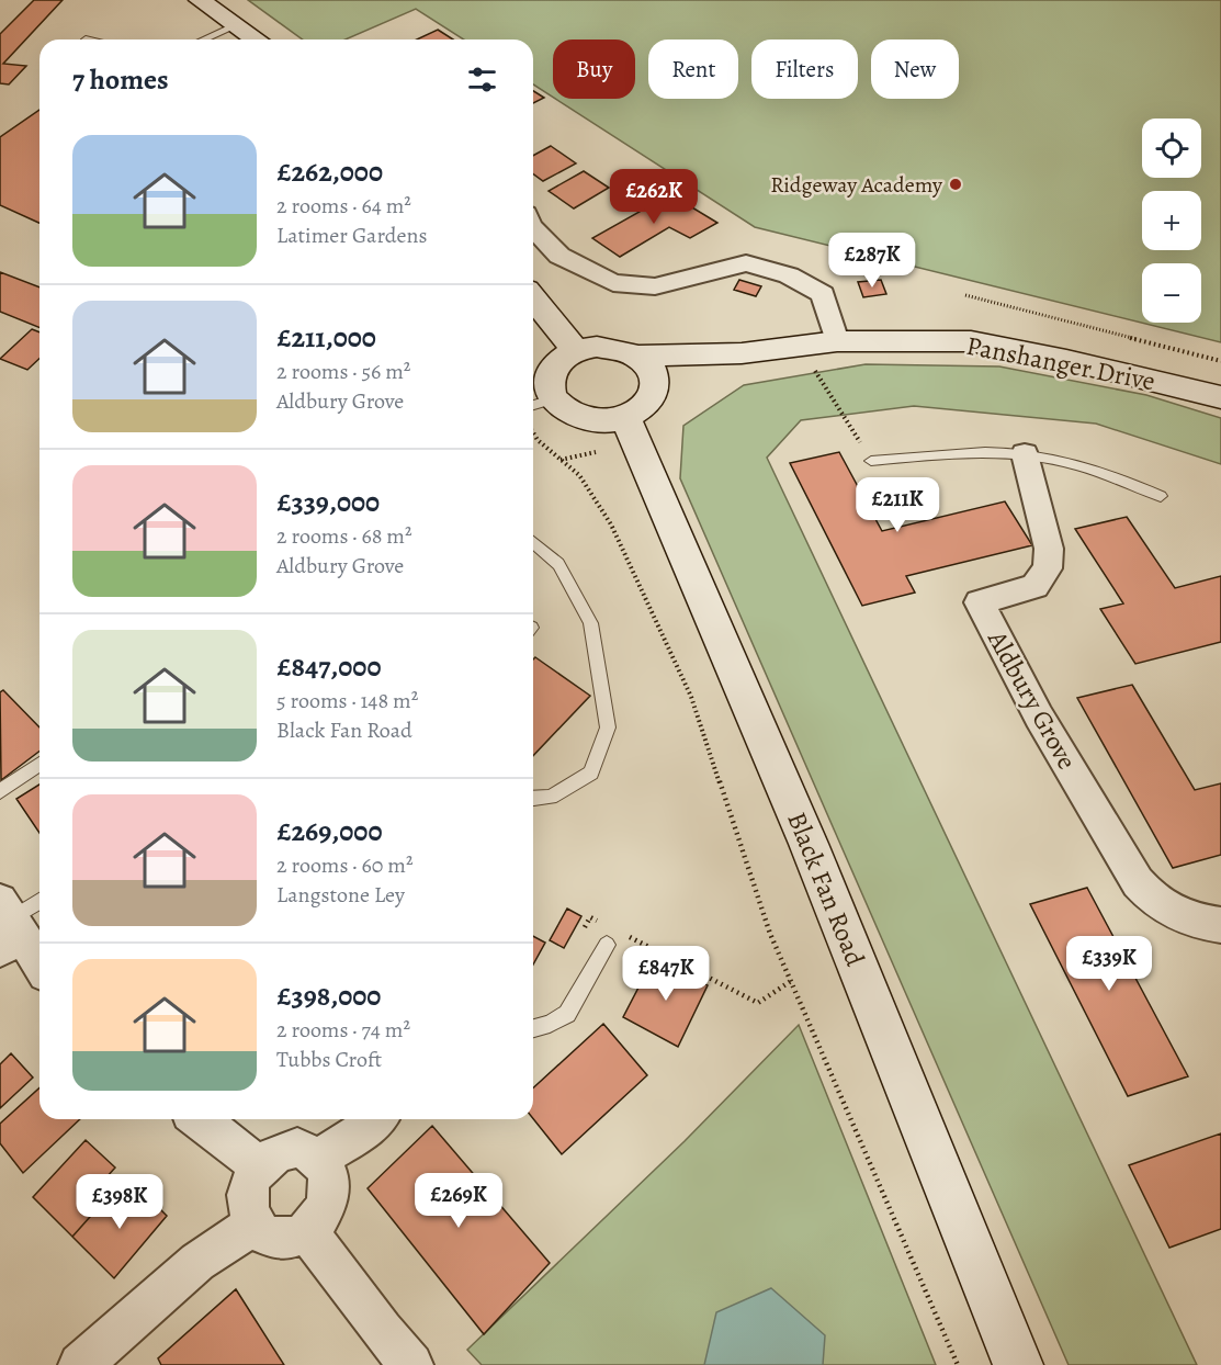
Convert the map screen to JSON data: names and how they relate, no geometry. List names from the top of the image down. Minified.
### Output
{"streets":{"main road":["Panshanger Drive","Black Fan Road"],"street":["Aldbury Grove"]},"crossings":[["Panshanger Drive","Black Fan Road"]],"places":["Ridgeway Academy"],"page":{"chip":["Buy","Rent","Filters","New"],"heading":"7 homes","map_buttons":["+","−"],"list":[{"name":"£262,000","note":"2 rooms · 64 m² · Latimer Gardens"},{"name":"£211,000","note":"2 rooms · 56 m² · Aldbury Grove"},{"name":"£339,000","note":"2 rooms · 68 m² · Aldbury Grove"},{"name":"£847,000","note":"5 rooms · 148 m² · Black Fan Road"},{"name":"£269,000","note":"2 rooms · 60 m² · Langstone Ley"},{"name":"£398,000","note":"2 rooms · 74 m² · Tubbs Croft"}],"price":["£262K","£287K","£211K","£339K","£847K","£269K","£398K"]}}
